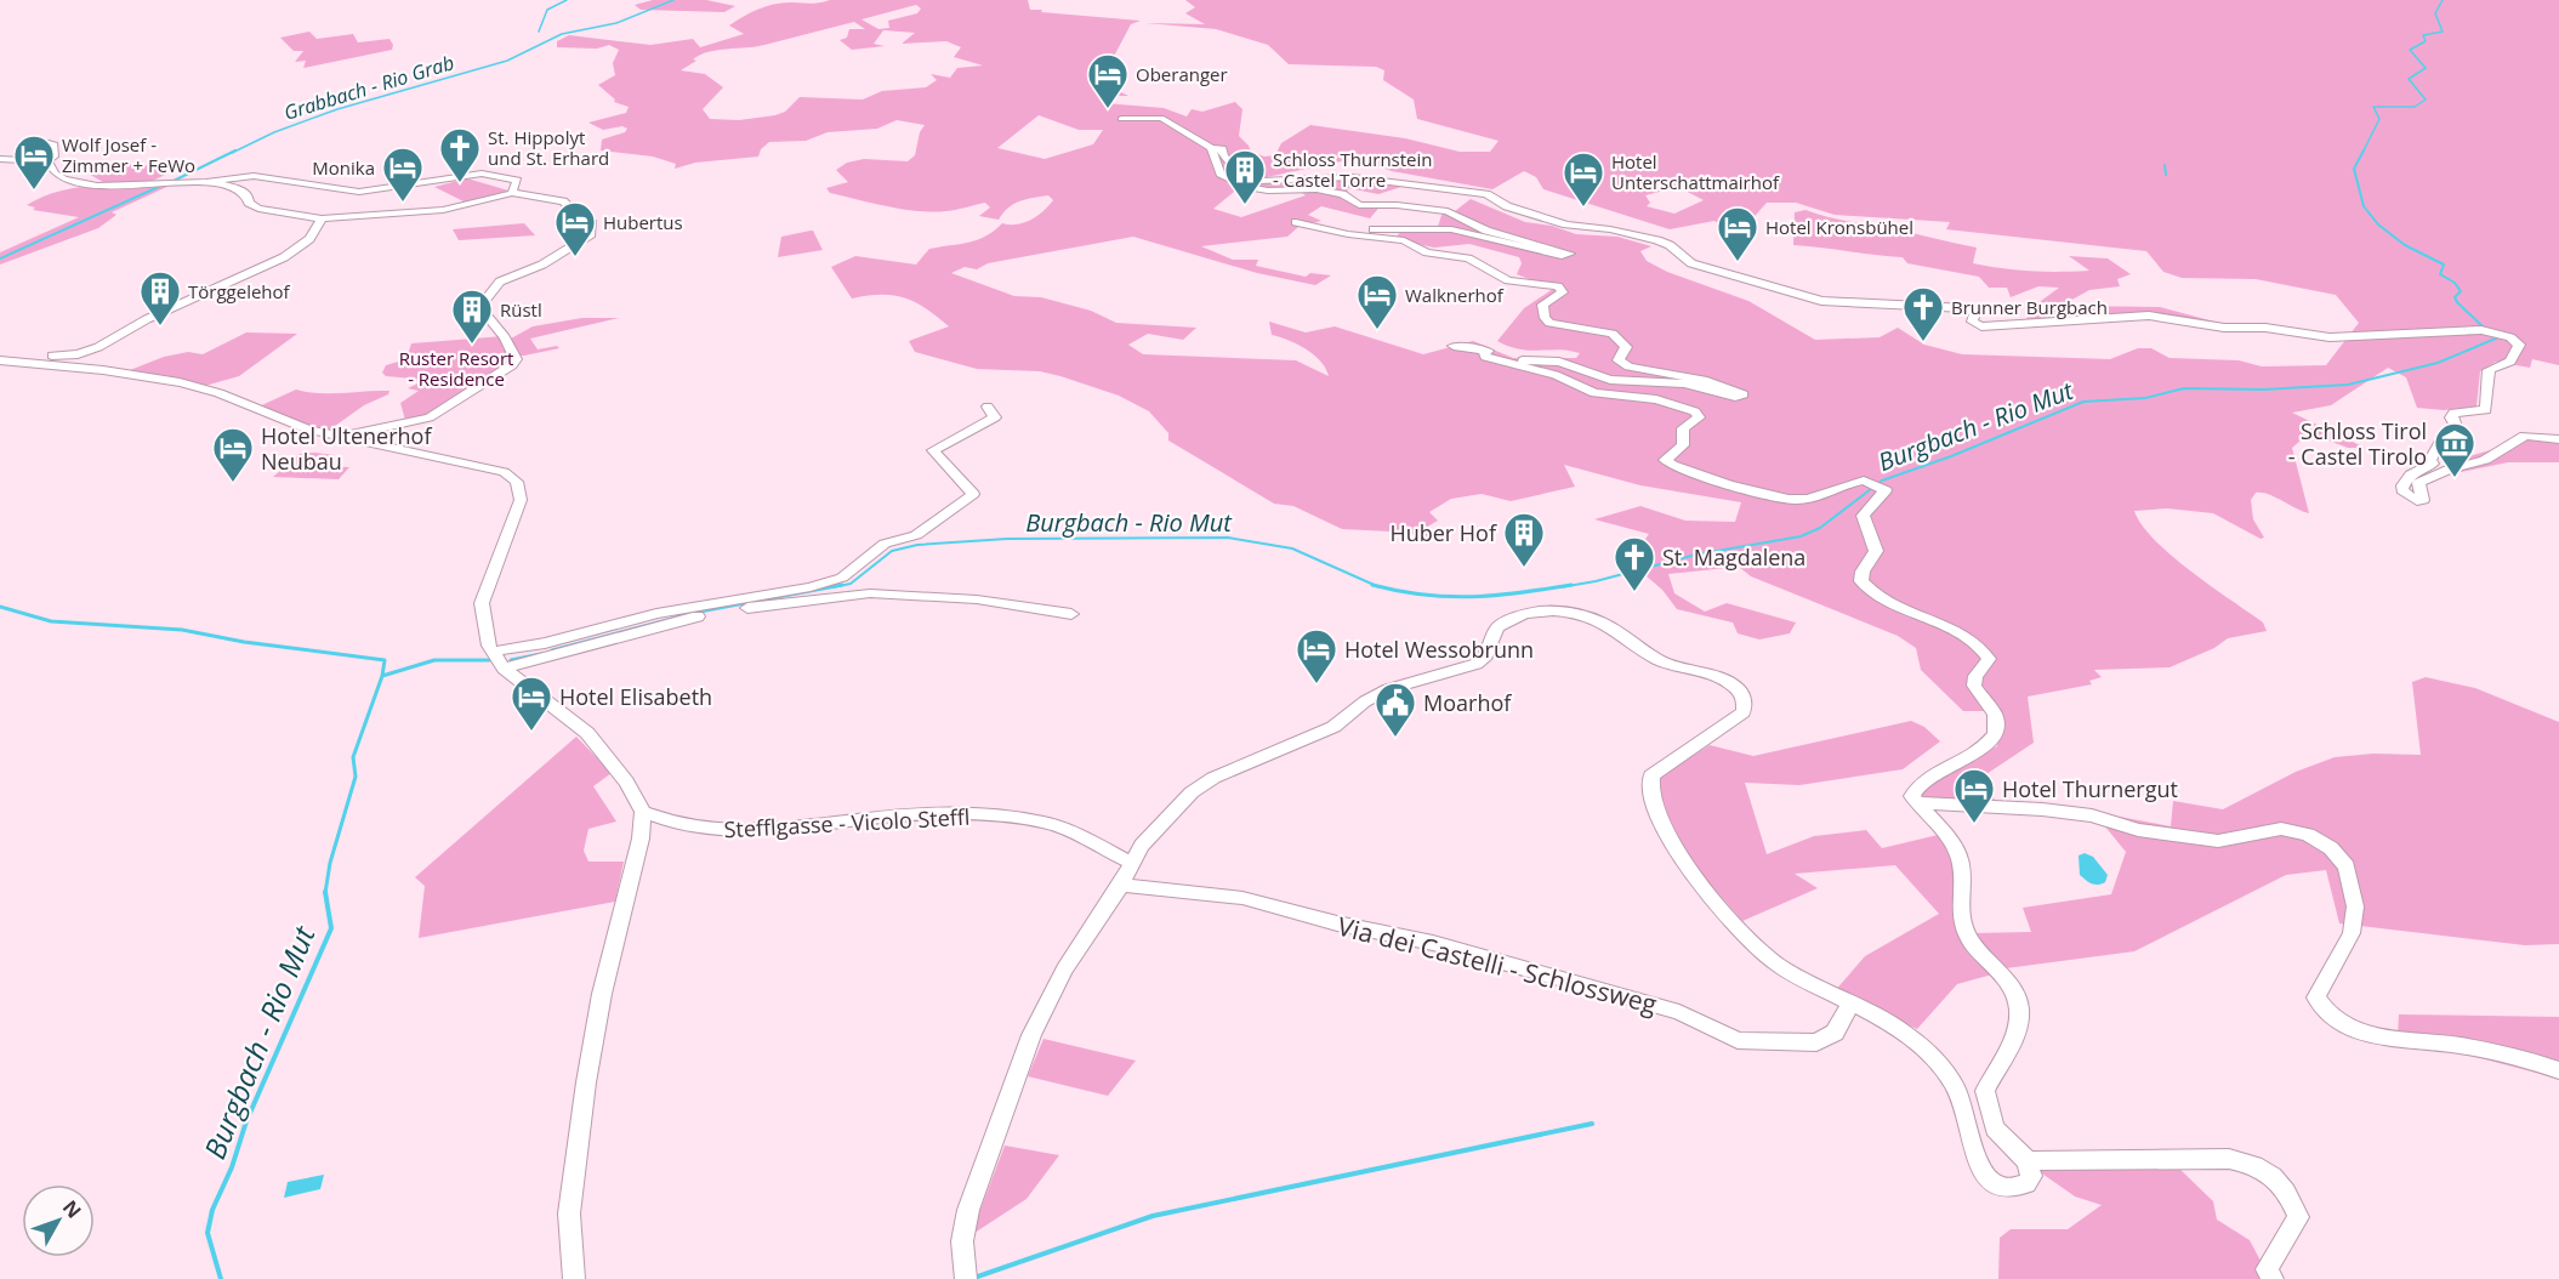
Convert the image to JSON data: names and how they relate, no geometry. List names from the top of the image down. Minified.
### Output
{"streets":{"street":["Stefflgasse - Vicolo Steffl","Via dei Castelli - Schlossweg"]},"water":["Grabbach - Rio Grab","Burgbach - Rio Mut"],"parks":["Ruster Resort - Residence"],"places":{"hotel":["Oberanger","Wolf Josef - Zimmer + FeWo","Monika","Hotel Unterschattmairhof","Hubertus","Hotel Kronsbühel","Walknerhof","Hotel Ultenerhof Neubau","Hotel Wessobrunn","Hotel Elisabeth","Hotel Thurnergut"],"church":["St. Hippolyt und St. Erhard","Brunner Burgbach","St. Magdalena"],"building":["Schloss Thurnstein - Castel Torre","Törggelehof","Rüstl","Huber Hof"],"museum":["Schloss Tirol - Castel Tirolo"],"public building":["Moarhof"]},"north":"top right"}
